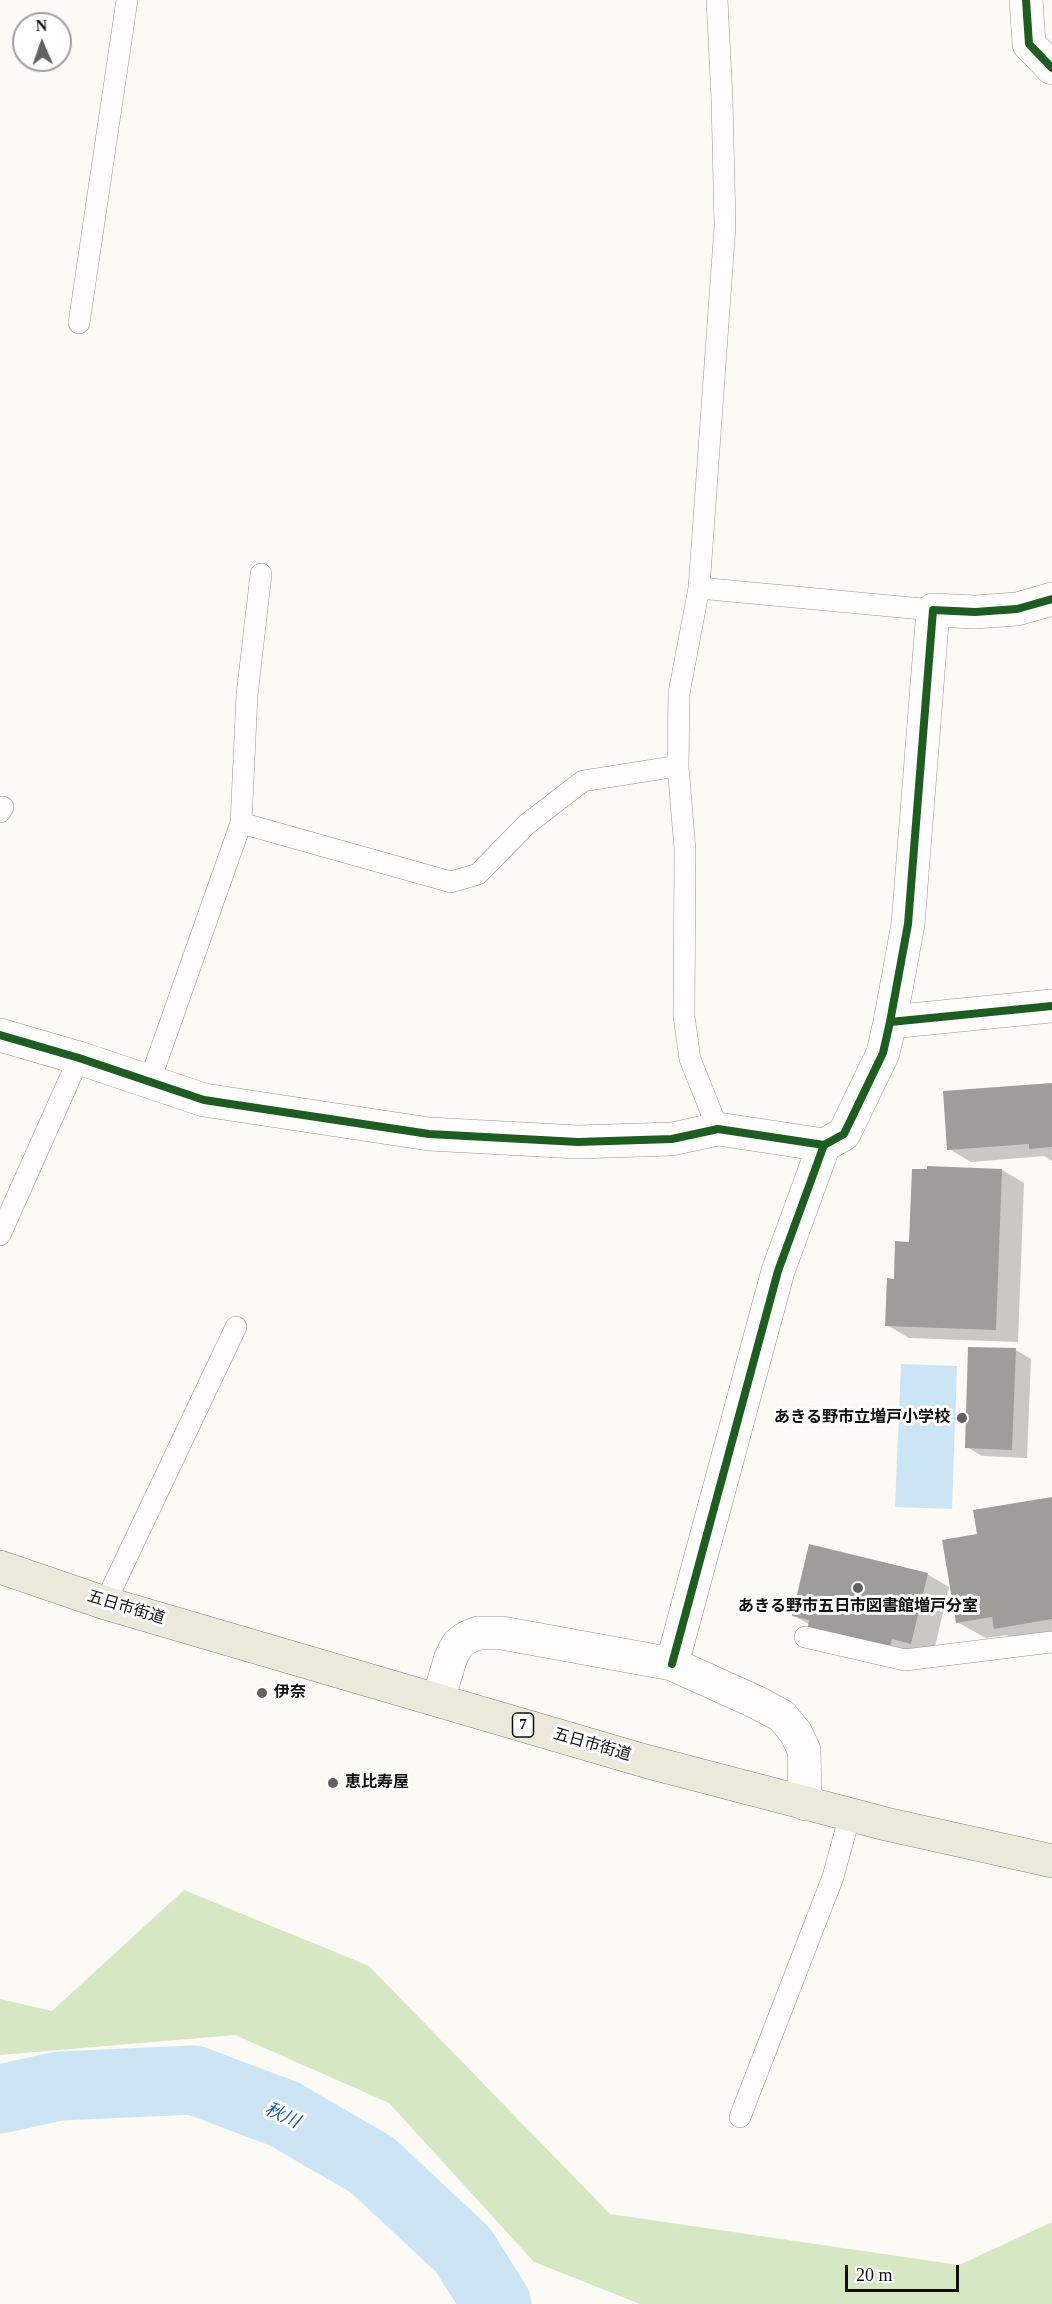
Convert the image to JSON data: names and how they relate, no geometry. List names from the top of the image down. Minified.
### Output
{"streets":{"main road":["五日市街道","7"]},"water":["秋川"],"places":["あきる野市立増戸小学校","あきる野市五日市図書館増戸分室","伊奈","恵比寿屋"],"scale_bar":"20 m","north":"top"}
